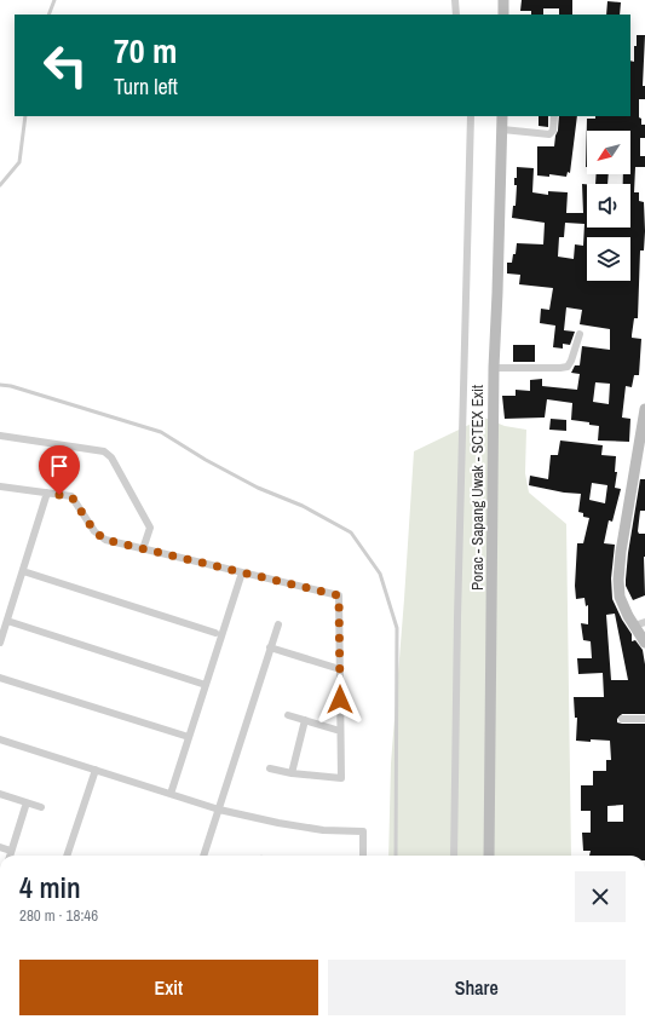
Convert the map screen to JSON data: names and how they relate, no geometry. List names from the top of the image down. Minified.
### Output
{"streets":{"main road":["Porac - Sapang Uwak - SCTEX Exit"]},"north":"bottom left","page":{"turn":["70 m","Turn left"],"heading":["4 min","280 m · 18:46"],"buttons":["Exit","Share"]}}
